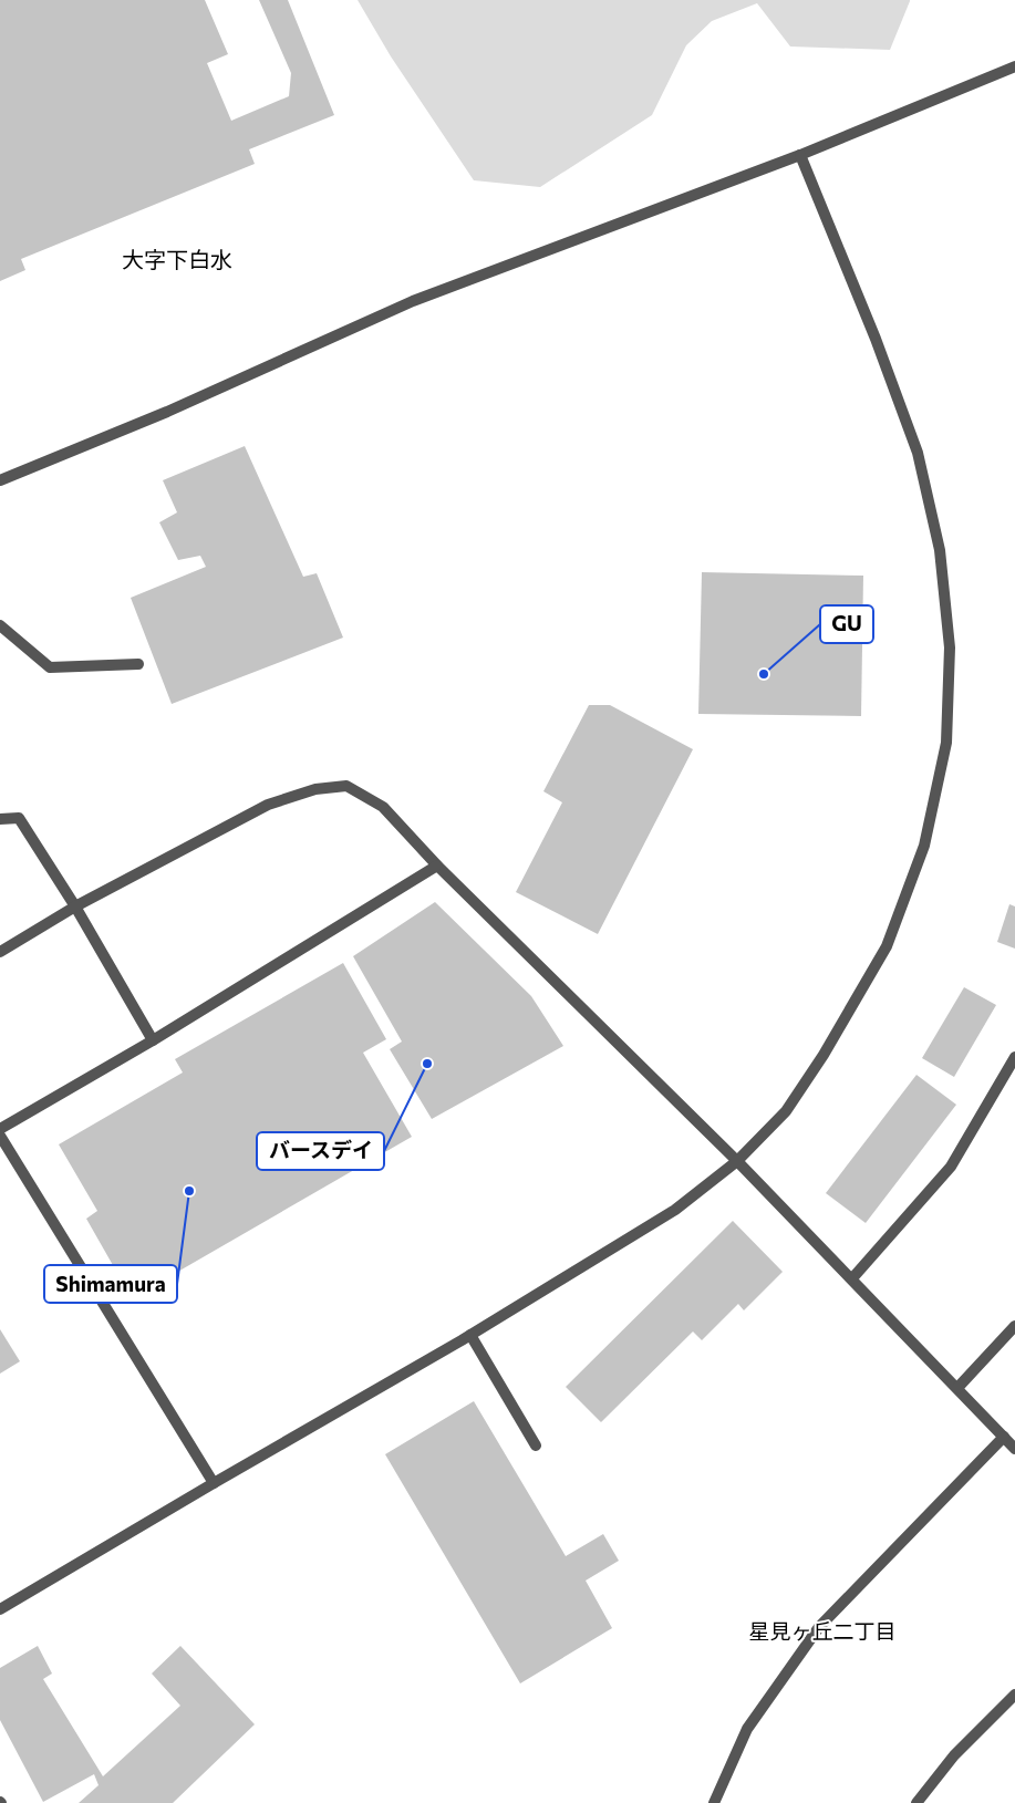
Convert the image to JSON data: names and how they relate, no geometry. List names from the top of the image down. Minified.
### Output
{"districts":["大字下白水","星見ヶ丘二丁目"],"places":["GU","バースデイ","Shimamura"]}
